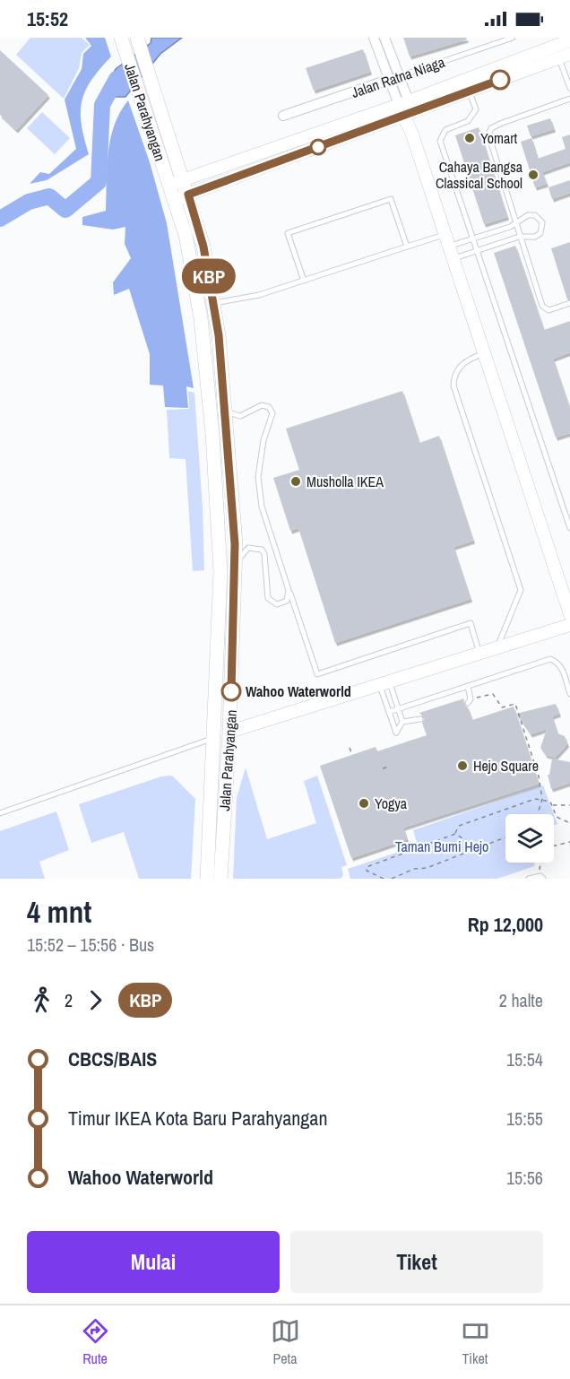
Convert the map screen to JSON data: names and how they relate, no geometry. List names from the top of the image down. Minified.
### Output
{"streets":{"main road":["Jalan Parahyangan"],"street":["Jalan Ratna Niaga"]},"parks":["Taman Bumi Hejo"],"places":["Yomart","Cahaya Bangsa Classical School","Musholla IKEA","Wahoo Waterworld","Hejo Square","Yogya"],"lines":["bus line KBP"],"page":{"status":"15:52","on_map":"KBP","heading":["4 mnt","15:52 – 15:56 · Bus","Rp 12,000"],"legs":["2","KBP","2 halte"],"list":[{"name":"CBCS/BAIS","value":"15:54"},{"name":"Timur IKEA Kota Baru Parahyangan","value":"15:55"},{"name":"Wahoo Waterworld","value":"15:56"}],"buttons":["Mulai","Tiket"],"tabs":["Rute","Peta","Tiket"]}}
